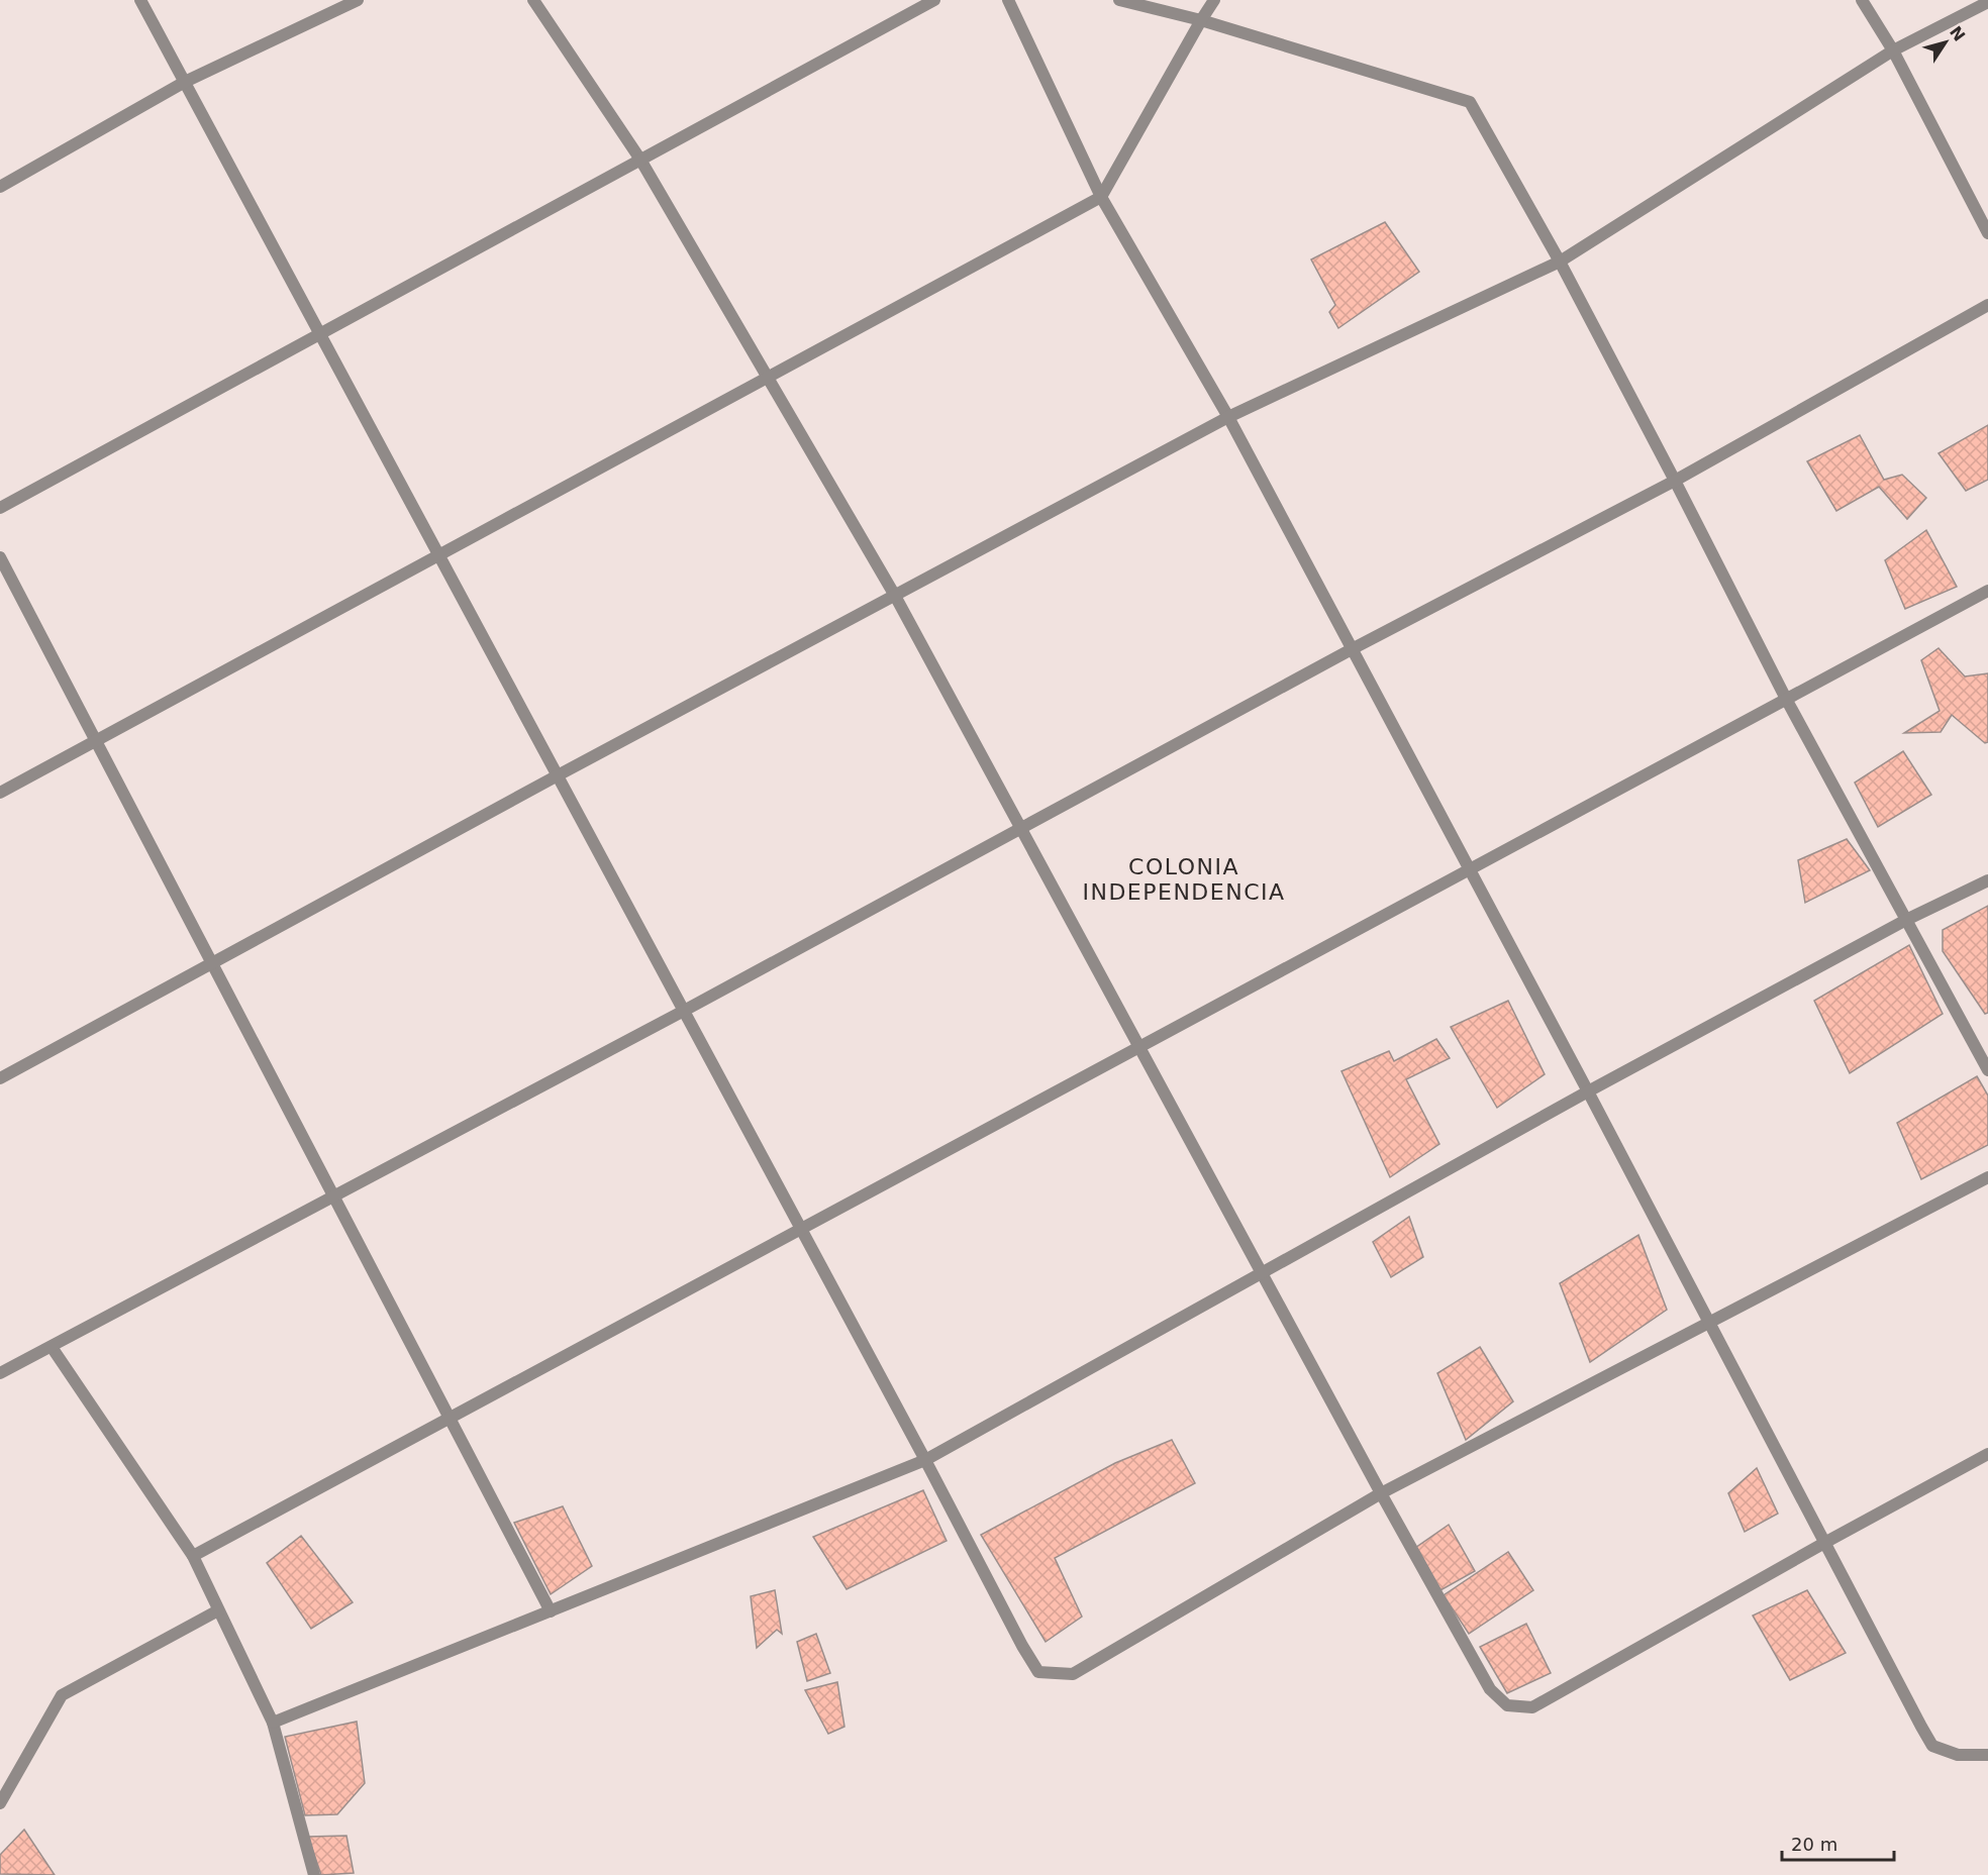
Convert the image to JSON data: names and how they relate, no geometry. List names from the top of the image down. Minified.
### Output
{"districts":["COLONIA INDEPENDENCIA"],"scale_bar":"20 m","north":"top right"}
